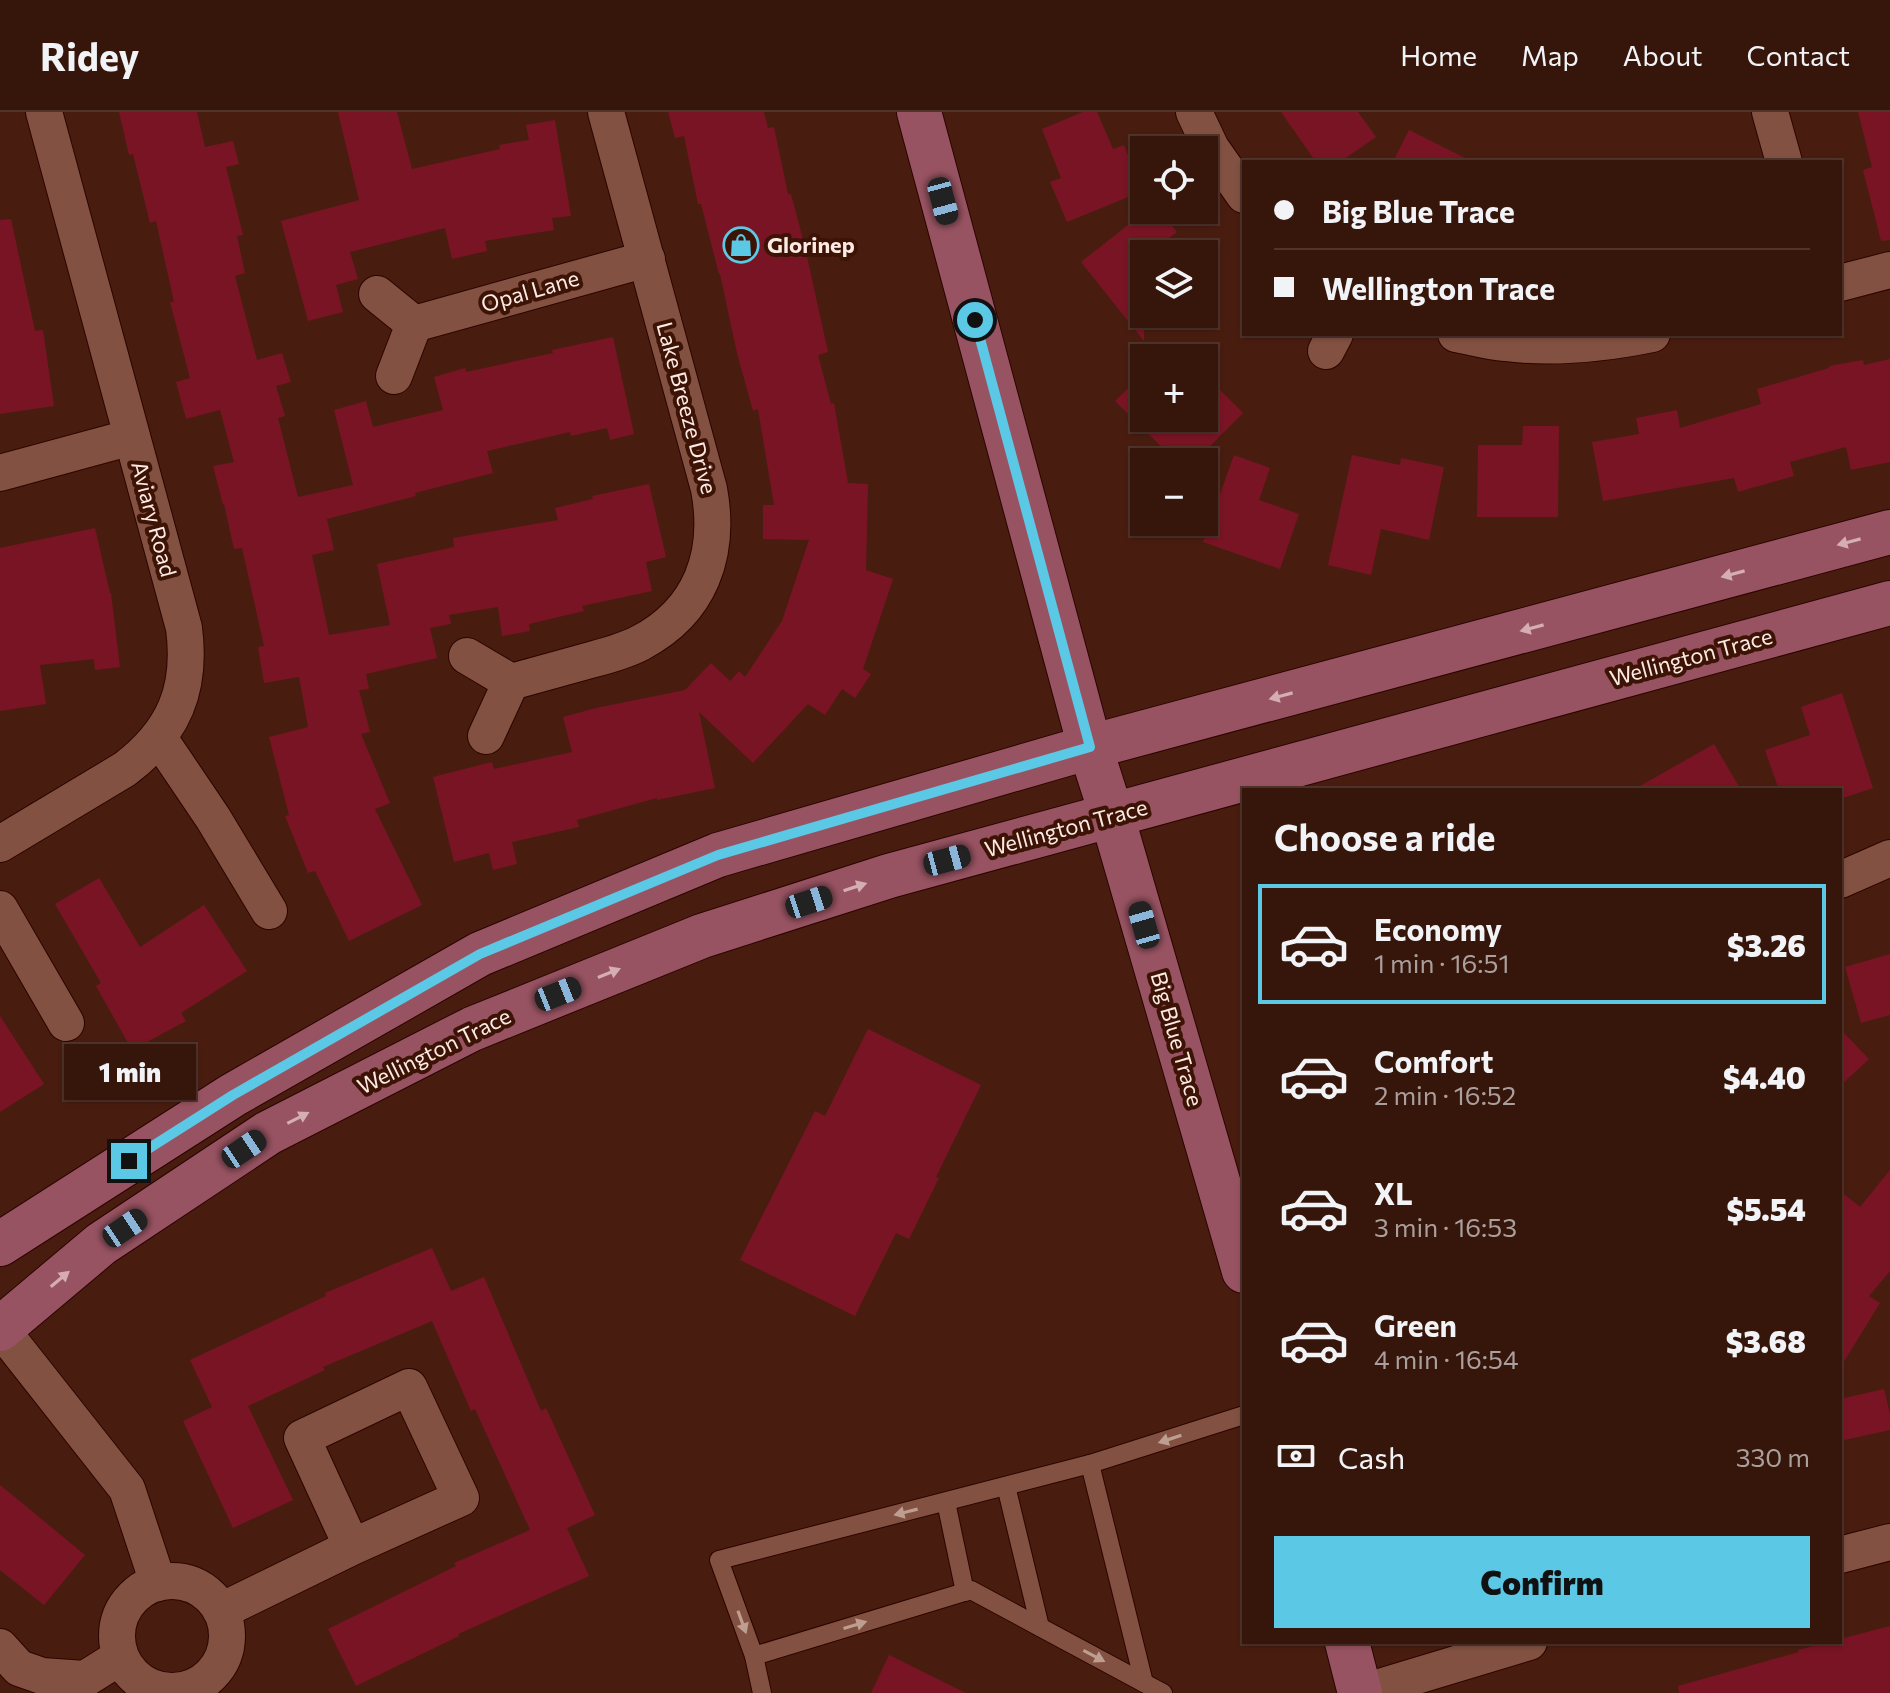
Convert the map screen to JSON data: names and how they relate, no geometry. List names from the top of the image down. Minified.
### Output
{"streets":{"street":["Opal Lane","Lake Breeze Drive","Aviary Road","Wellington Trace","Big Blue Trace"]},"crossings":[["Opal Lane","Lake Breeze Drive"],["Wellington Trace","Big Blue Trace"]],"places":{"shop":["Glorinep"]},"page":{"header":"Ridey","nav":["Home","Map","About","Contact"],"map_buttons":["+","−"],"banner":["Big Blue Trace","Wellington Trace"],"heading":"Choose a ride","list":[{"name":"Economy","note":"1 min · 16:51","value":"$3.26"},{"name":"Comfort","note":"2 min · 16:52","value":"$4.40"},{"name":"XL","note":"3 min · 16:53","value":"$5.54"},{"name":"Green","note":"4 min · 16:54","value":"$3.68"}],"bubble":"1 min","pay":["Cash","330 m"],"buttons":"Confirm"}}
